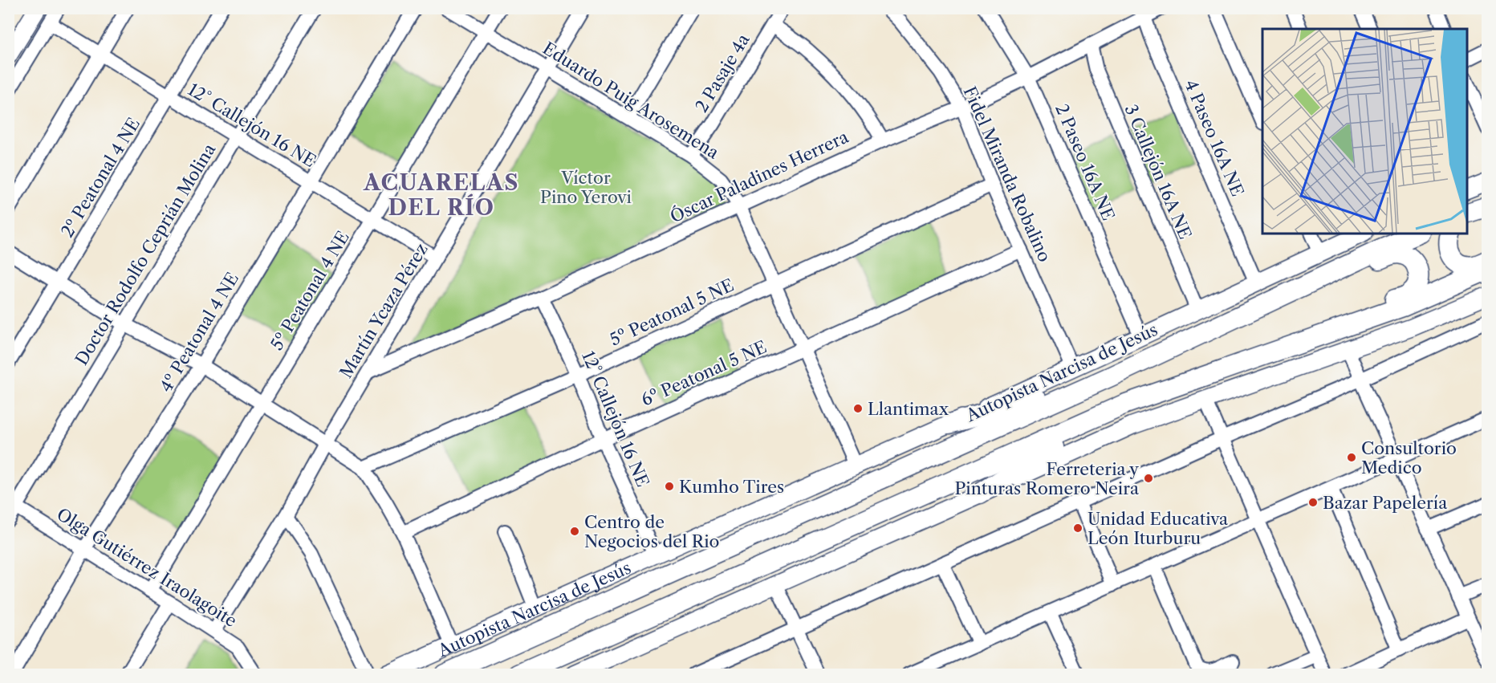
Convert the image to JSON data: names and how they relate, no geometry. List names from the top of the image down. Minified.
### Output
{"streets":{"highway":["Autopista Narcisa de Jesús"],"street":["2 Pasaje 4a","Eduardo Puig Arosemena","12° Callejón 16 NE","4 Paseo 16A NE","2 Paseo 16A NE","3 Callejón 16A NE","Fidel Miranda Robalino","Óscar Paladines Herrera","2º Peatonal 4 NE","Doctor Rodolfo Ceprián Molina","5º Peatonal 4 NE","Martín Ycaza Pérez","5º Peatonal 5 NE","4º Peatonal 4 NE","6º Peatonal 5 NE","Olga Gutiérrez Iraolagoite"]},"crossings":[["2 Pasaje 4a","Eduardo Puig Arosemena"],["Eduardo Puig Arosemena","Óscar Paladines Herrera"],["Eduardo Puig Arosemena","5º Peatonal 4 NE"],["Eduardo Puig Arosemena","Martín Ycaza Pérez"],["Eduardo Puig Arosemena","5º Peatonal 5 NE"],["Eduardo Puig Arosemena","Autopista Narcisa de Jesús"],["Eduardo Puig Arosemena","6º Peatonal 5 NE"],["12° Callejón 16 NE","Óscar Paladines Herrera"],["12° Callejón 16 NE","2º Peatonal 4 NE"],["12° Callejón 16 NE","Doctor Rodolfo Ceprián Molina"],["12° Callejón 16 NE","5º Peatonal 4 NE"],["12° Callejón 16 NE","Martín Ycaza Pérez"],["12° Callejón 16 NE","5º Peatonal 5 NE"],["12° Callejón 16 NE","4º Peatonal 4 NE"],["12° Callejón 16 NE","Autopista Narcisa de Jesús"],["12° Callejón 16 NE","6º Peatonal 5 NE"],["4 Paseo 16A NE","Óscar Paladines Herrera"],["4 Paseo 16A NE","Autopista Narcisa de Jesús"],["2 Paseo 16A NE","Óscar Paladines Herrera"],["2 Paseo 16A NE","Autopista Narcisa de Jesús"],["3 Callejón 16A NE","Óscar Paladines Herrera"],["3 Callejón 16A NE","Autopista Narcisa de Jesús"],["Fidel Miranda Robalino","Óscar Paladines Herrera"],["Fidel Miranda Robalino","5º Peatonal 5 NE"],["Fidel Miranda Robalino","Autopista Narcisa de Jesús"],["Fidel Miranda Robalino","6º Peatonal 5 NE"],["Óscar Paladines Herrera","Martín Ycaza Pérez"],["Doctor Rodolfo Ceprián Molina","Olga Gutiérrez Iraolagoite"],["5º Peatonal 4 NE","Olga Gutiérrez Iraolagoite"],["Martín Ycaza Pérez","Olga Gutiérrez Iraolagoite"],["4º Peatonal 4 NE","Olga Gutiérrez Iraolagoite"]],"districts":["ACUARELAS DEL RÍO"],"parks":["Víctor Pino Yerovi"],"places":["Llantimax","Consultorio Medico","Ferreteria y Pinturas Romero Neira","Kumho Tires","Bazar Papelería","Unidad Educativa León Iturburu","Centro de Negocios del Rio"]}
